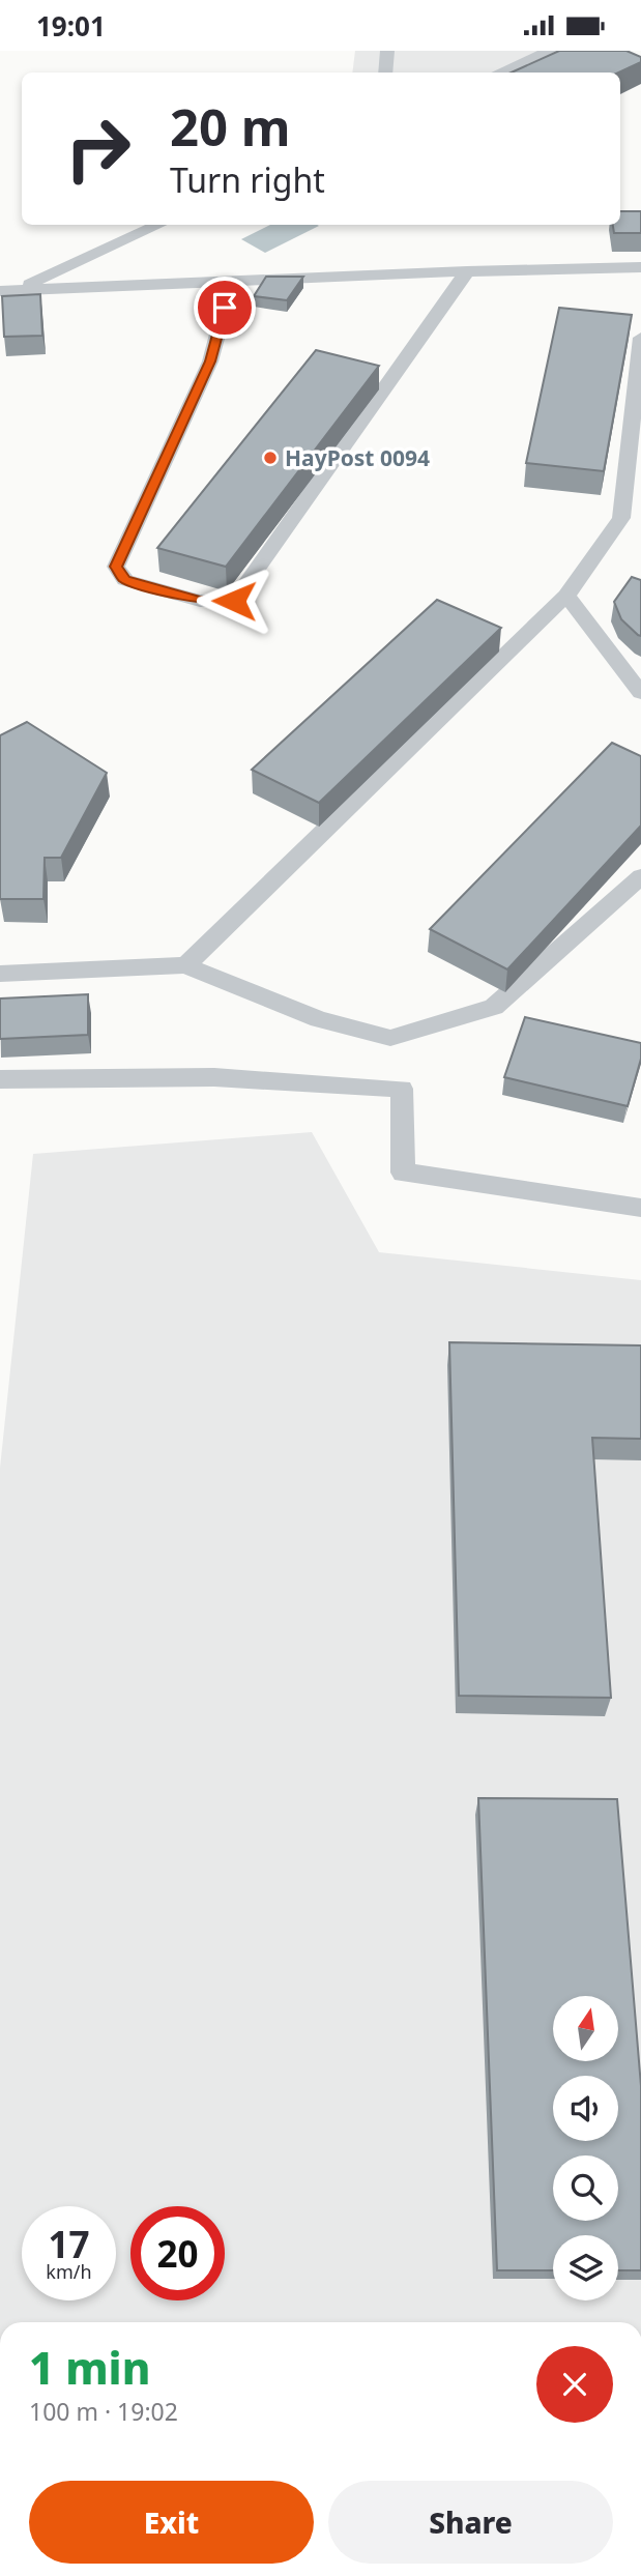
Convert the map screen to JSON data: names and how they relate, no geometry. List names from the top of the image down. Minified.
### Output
{"places":["HayPost 0094"],"north":"top","page":{"status":"19:01","turn":["20 m","Turn right"],"speed":"17 km/h","limit":"20","heading":["1 min","100 m · 19:02"],"buttons":["Exit","Share"]}}
